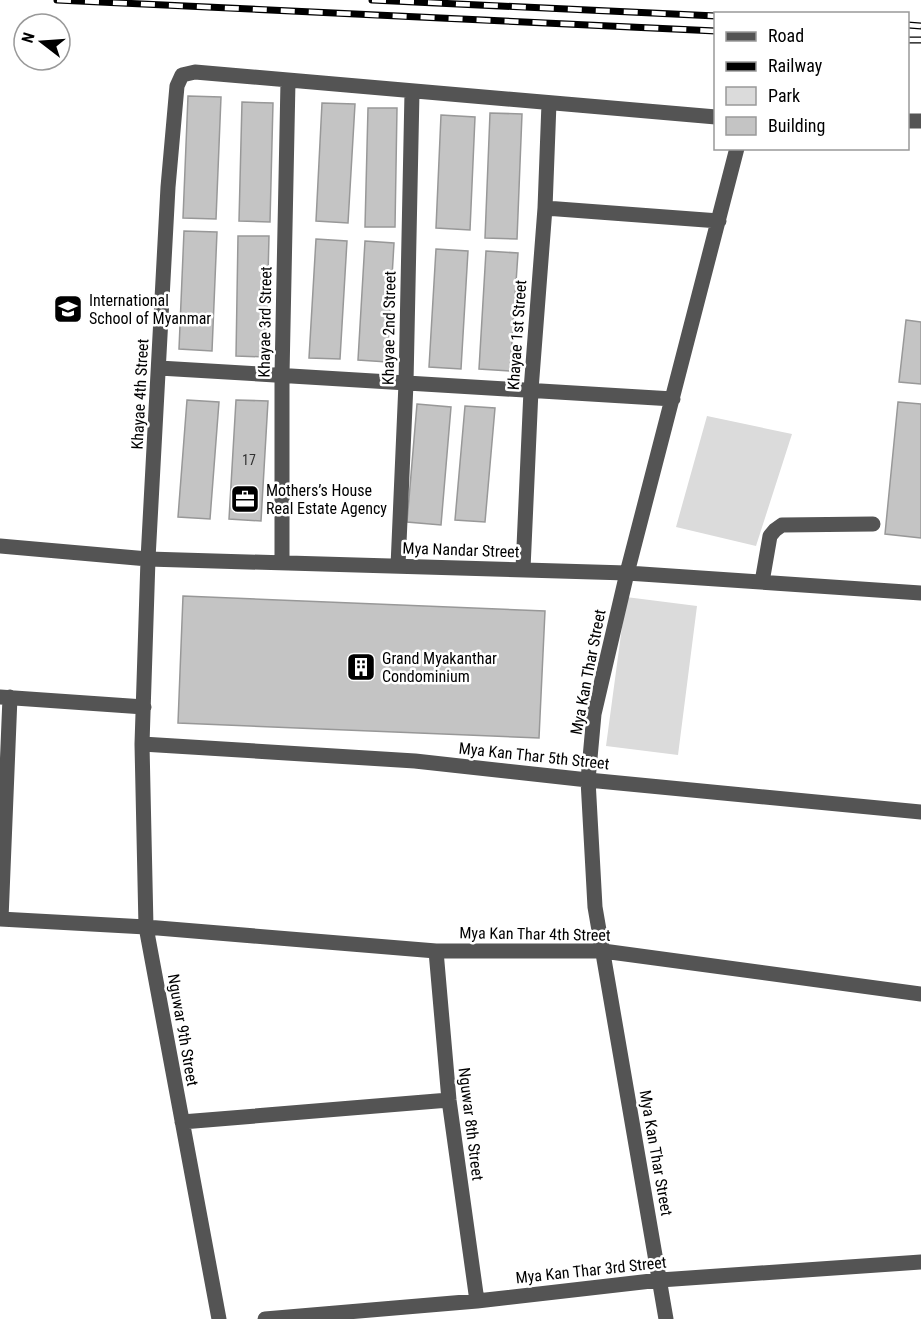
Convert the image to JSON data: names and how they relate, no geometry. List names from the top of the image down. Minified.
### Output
{"streets":{"street":["Khayae 3rd Street","Khayae 2nd Street","Khayae 1st Street","Khayae 4th Street","Mya Nandar Street","Mya Kan Thar Street","Mya Kan Thar 5th Street","Mya Kan Thar 4th Street","Nguwar 9th Street","Nguwar 8th Street","Mya Kan Thar 3rd Street"]},"crossings":[["Khayae 3rd Street","Khayae 4th Street"],["Khayae 3rd Street","Mya Nandar Street"],["Khayae 2nd Street","Mya Nandar Street"],["Khayae 1st Street","Mya Nandar Street"],["Khayae 4th Street","Mya Nandar Street"],["Khayae 4th Street","Nguwar 9th Street"],["Mya Nandar Street","Mya Kan Thar Street"],["Mya Kan Thar Street","Mya Kan Thar 5th Street"],["Mya Kan Thar Street","Mya Kan Thar 4th Street"],["Mya Kan Thar Street","Mya Kan Thar 3rd Street"],["Mya Kan Thar 5th Street","Nguwar 9th Street"],["Mya Kan Thar 4th Street","Nguwar 9th Street"],["Mya Kan Thar 4th Street","Nguwar 8th Street"],["Nguwar 8th Street","Mya Kan Thar 3rd Street"]],"places":{"school or university":["International School of Myanmar"],"office":["Mothers’s House Real Estate Agency"],"building":["Grand Myakanthar Condominium"]},"house_numbers":["17"],"legend":["Road","Railway","Park","Building"],"north":"left"}
